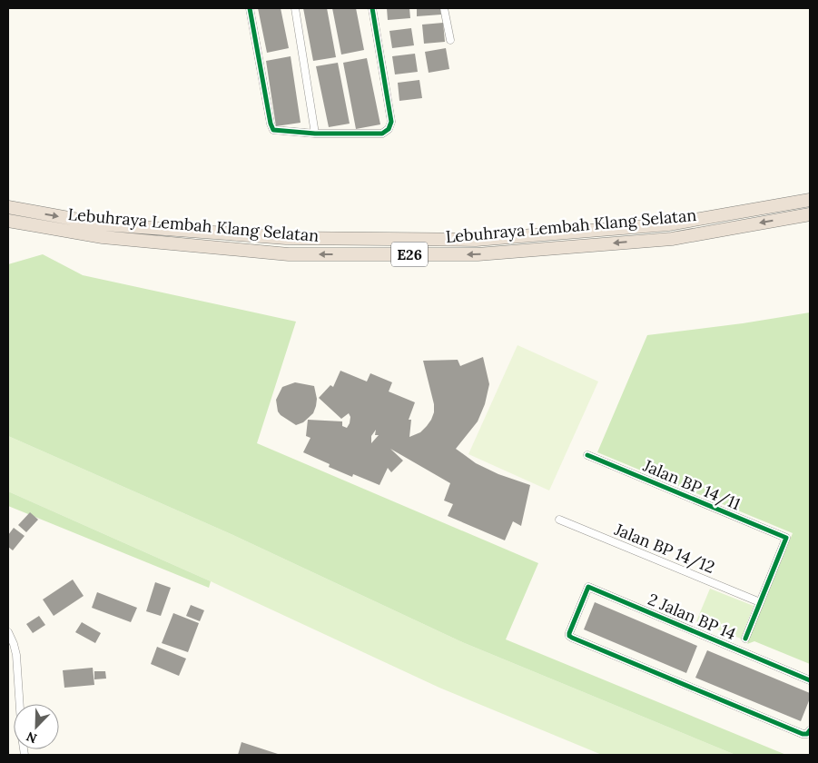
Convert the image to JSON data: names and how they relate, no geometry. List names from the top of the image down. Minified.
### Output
{"streets":{"highway":["Lebuhraya Lembah Klang Selatan","E26"],"street":["Jalan BP 14/11","Jalan BP 14/12","2 Jalan BP 14"]},"crossings":[["Jalan BP 14/11","Jalan BP 14/12"]],"north":"bottom left"}
